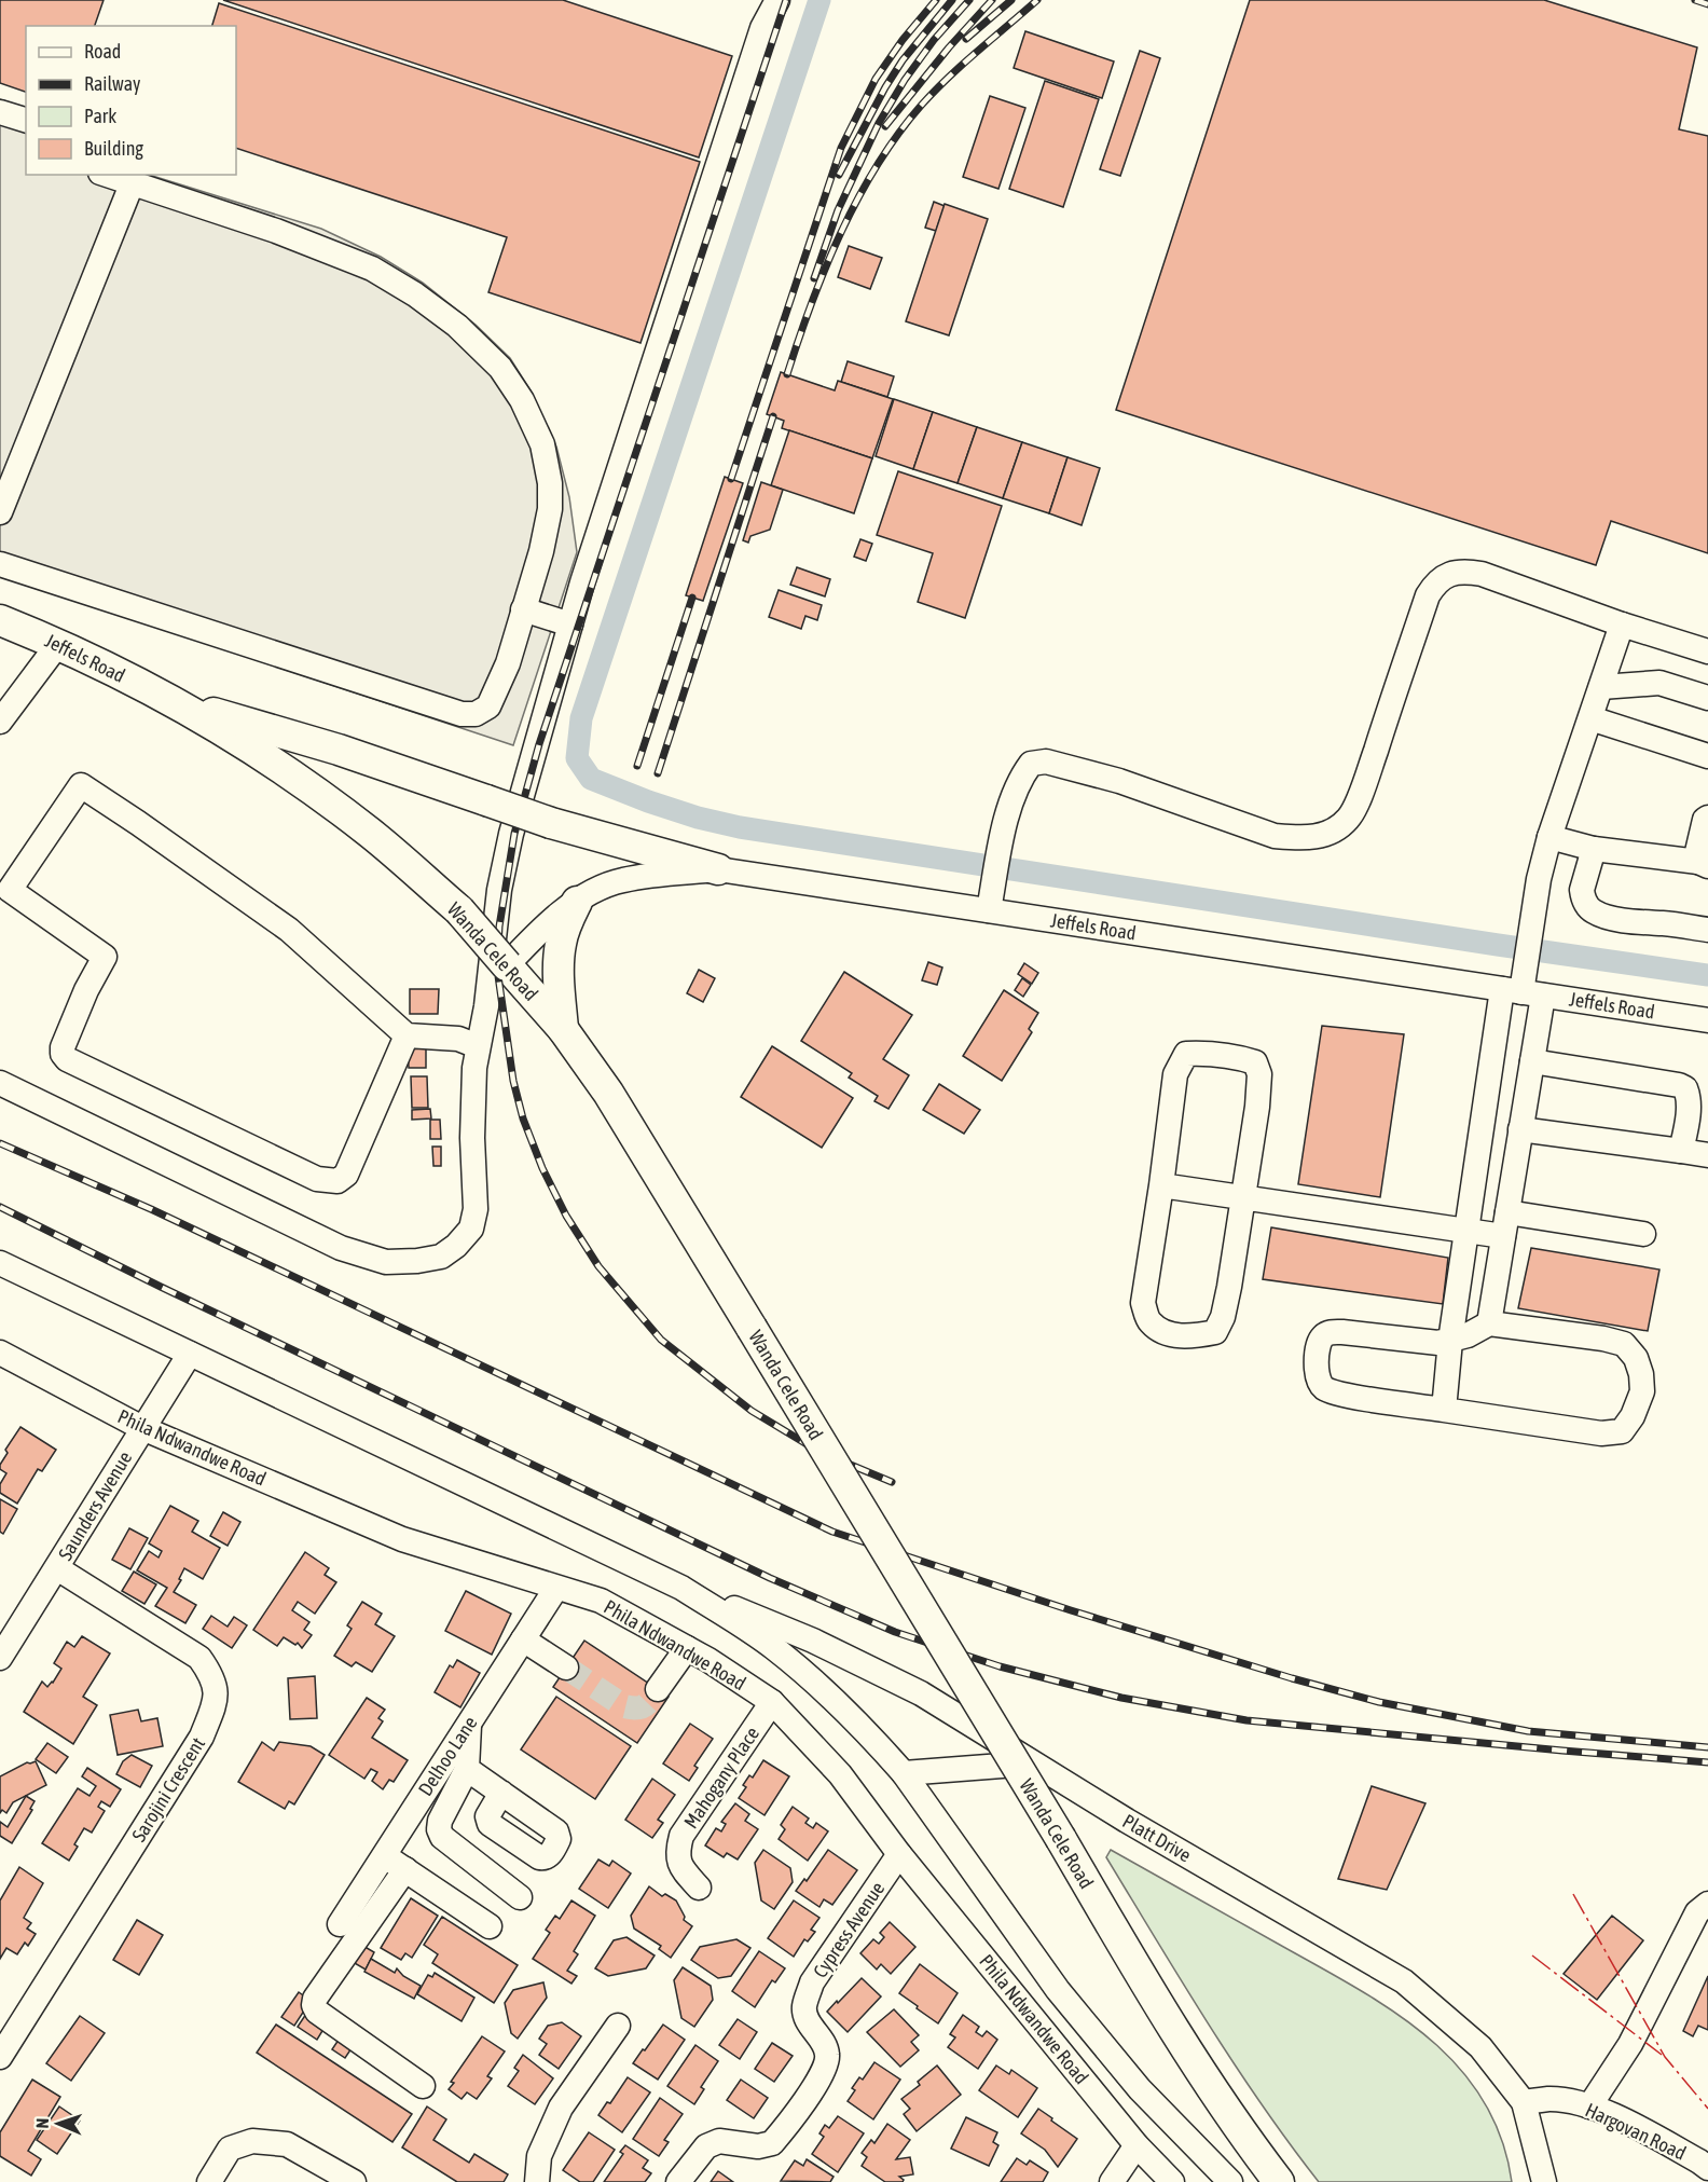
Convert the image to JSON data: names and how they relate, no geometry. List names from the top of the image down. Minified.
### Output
{"streets":{"main road":["Jeffels Road","Wanda Cele Road"],"street":["Phila Ndwandwe Road","Saunders Avenue","Delhoo Lane","Mahogany Place","Sarojini Crescent","Platt Drive","Cypress Avenue","Hargovan Road"]},"crossings":[["Jeffels Road","Wanda Cele Road"],["Phila Ndwandwe Road","Saunders Avenue"],["Phila Ndwandwe Road","Delhoo Lane"],["Phila Ndwandwe Road","Mahogany Place"],["Phila Ndwandwe Road","Platt Drive"],["Phila Ndwandwe Road","Cypress Avenue"],["Saunders Avenue","Sarojini Crescent"],["Platt Drive","Hargovan Road"]],"legend":["Road","Railway","Park","Building"],"north":"left"}
